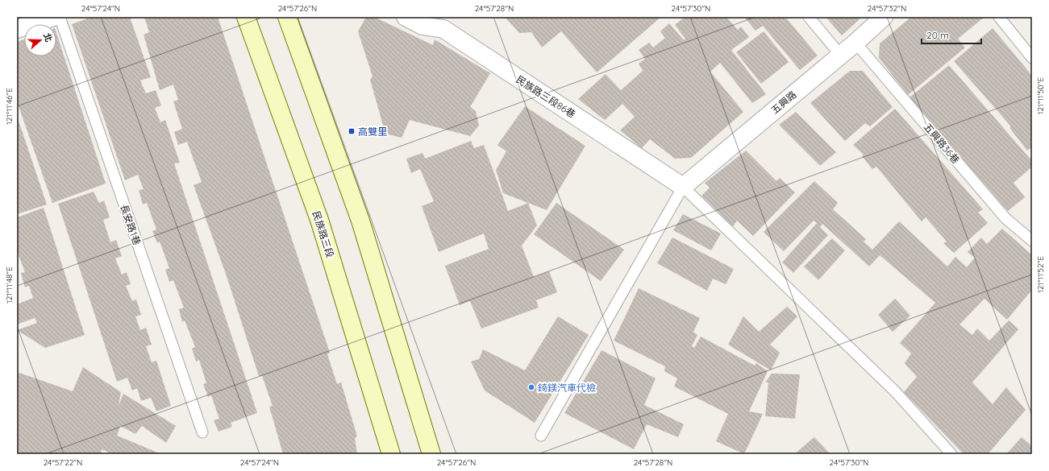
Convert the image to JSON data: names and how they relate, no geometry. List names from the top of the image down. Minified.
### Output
{"streets":{"main road":["民族路三段"],"street":["民族路三段86巷","五興路"],"lane":["五興路36巷","長安路1巷"]},"crossings":[["民族路三段86巷","五興路"],["五興路","五興路36巷"]],"places":{"transit":["高雙里"],"other":["錡鎂汽車代檢"]},"scale_bar":"20 m","north":"right","coordinates":["24°57'24\"N","24°57'26\"N","24°57'28\"N","24°57'30\"N","24°57'32\"N","121°11'50\"E","121°11'46\"E","121°11'52\"E","121°11'48\"E","24°57'22\"N"]}
